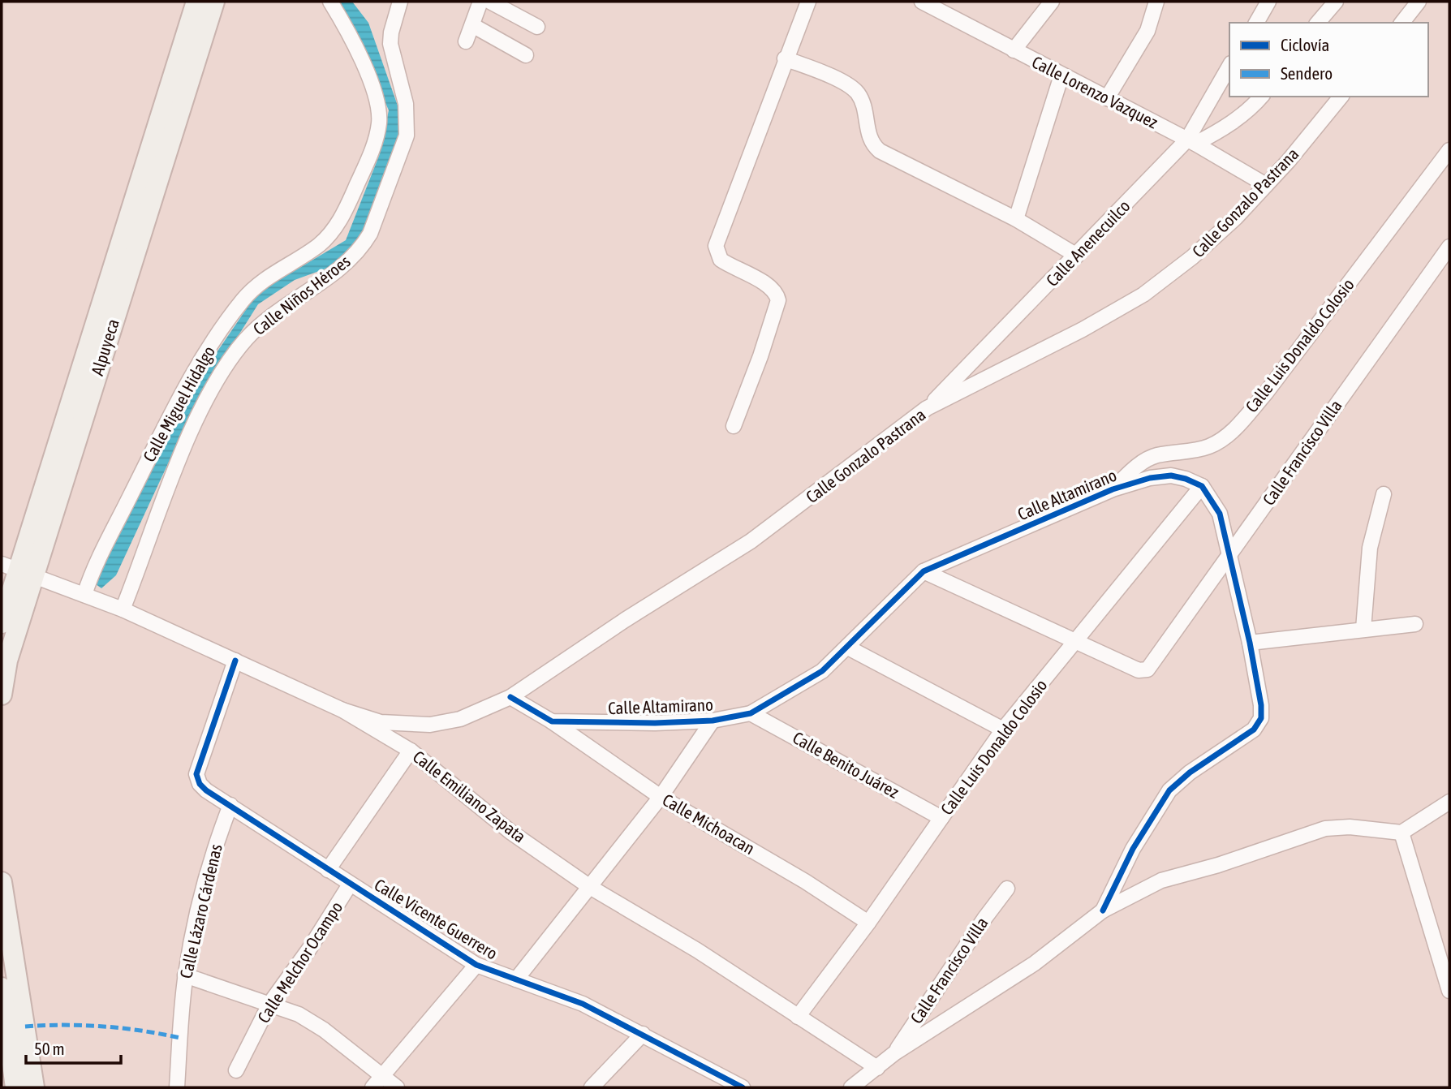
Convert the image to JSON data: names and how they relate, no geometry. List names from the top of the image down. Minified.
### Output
{"streets":{"main road":["Alpuyeca"],"street":["Calle Lorenzo Vazquez","Calle Gonzalo Pastrana","Calle Anenecuilco","Calle Niños Héroes","Calle Luis Donaldo Colosio","Calle Miguel Hidalgo","Calle Francisco Villa","Calle Altamirano","Calle Benito Juárez","Calle Emiliano Zapata","Calle Michoacan","Calle Lázaro Cárdenas","Calle Vicente Guerrero","Calle Melchor Ocampo"]},"crossings":[["Calle Lorenzo Vazquez","Calle Gonzalo Pastrana"],["Calle Lorenzo Vazquez","Calle Anenecuilco"],["Calle Gonzalo Pastrana","Calle Anenecuilco"],["Calle Gonzalo Pastrana","Calle Altamirano"],["Calle Gonzalo Pastrana","Calle Emiliano Zapata"],["Calle Niños Héroes","Calle Emiliano Zapata"],["Calle Luis Donaldo Colosio","Calle Francisco Villa"],["Calle Luis Donaldo Colosio","Calle Altamirano"],["Calle Luis Donaldo Colosio","Calle Benito Juárez"],["Calle Luis Donaldo Colosio","Calle Emiliano Zapata"],["Calle Luis Donaldo Colosio","Calle Michoacan"],["Alpuyeca","Calle Emiliano Zapata"],["Calle Miguel Hidalgo","Calle Emiliano Zapata"],["Calle Altamirano","Calle Benito Juárez"],["Calle Altamirano","Calle Michoacan"],["Calle Emiliano Zapata","Calle Vicente Guerrero"],["Calle Lázaro Cárdenas","Calle Vicente Guerrero"],["Calle Vicente Guerrero","Calle Melchor Ocampo"]],"legend":["Ciclovía","Sendero"],"scale_bar":"50 m"}
